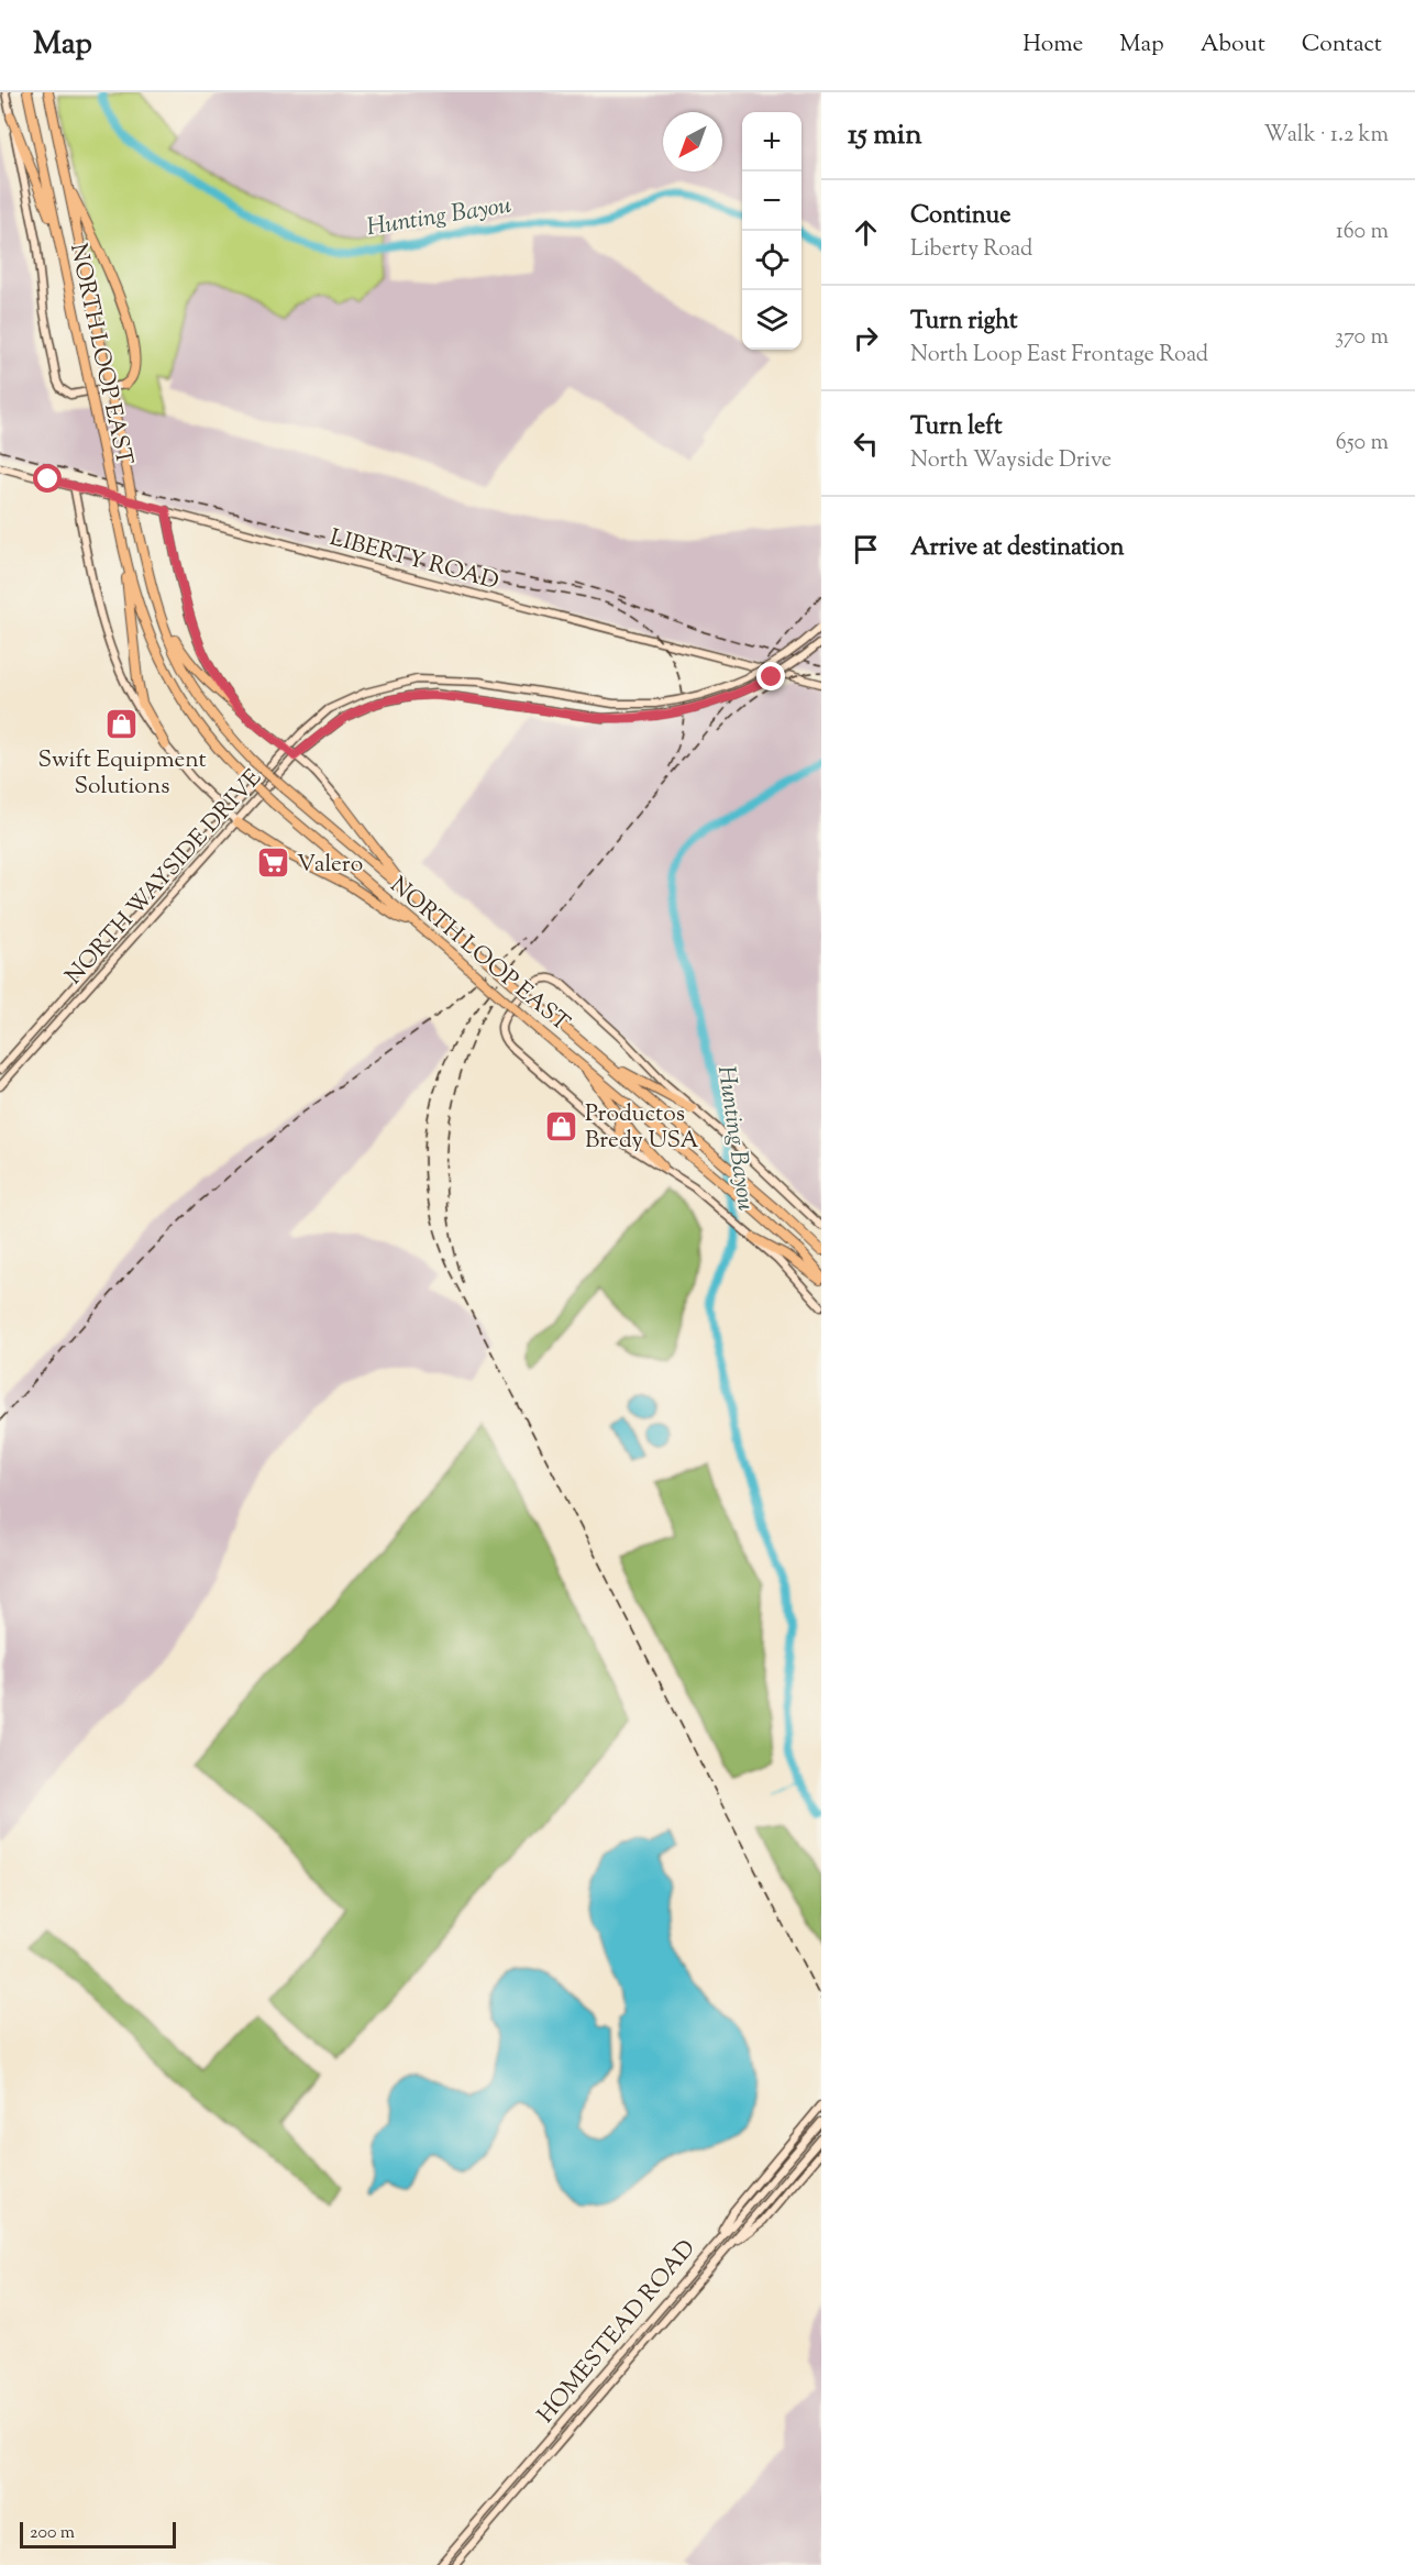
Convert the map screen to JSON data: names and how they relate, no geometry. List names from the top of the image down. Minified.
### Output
{"streets":{"highway":["NORTH LOOP EAST"],"main road":["LIBERTY ROAD","NORTH WAYSIDE DRIVE","HOMESTEAD ROAD"]},"water":["Hunting Bayou"],"places":{"shop":["Swift Equipment Solutions","Productos Bredy USA"],"supermarket":["Valero"]},"scale_bar":"200 m","north":"bottom left","page":{"header":"Map","nav":["Home","Map","About","Contact"],"heading":["15 min","Walk · 1.2 km"],"map_buttons":["+","−"],"list":[["Continue","Liberty Road","160 m"],["Turn right","North Loop East Frontage Road","370 m"],["Turn left","North Wayside Drive","650 m"],"Arrive at destination"],"scale":"200 m"}}
